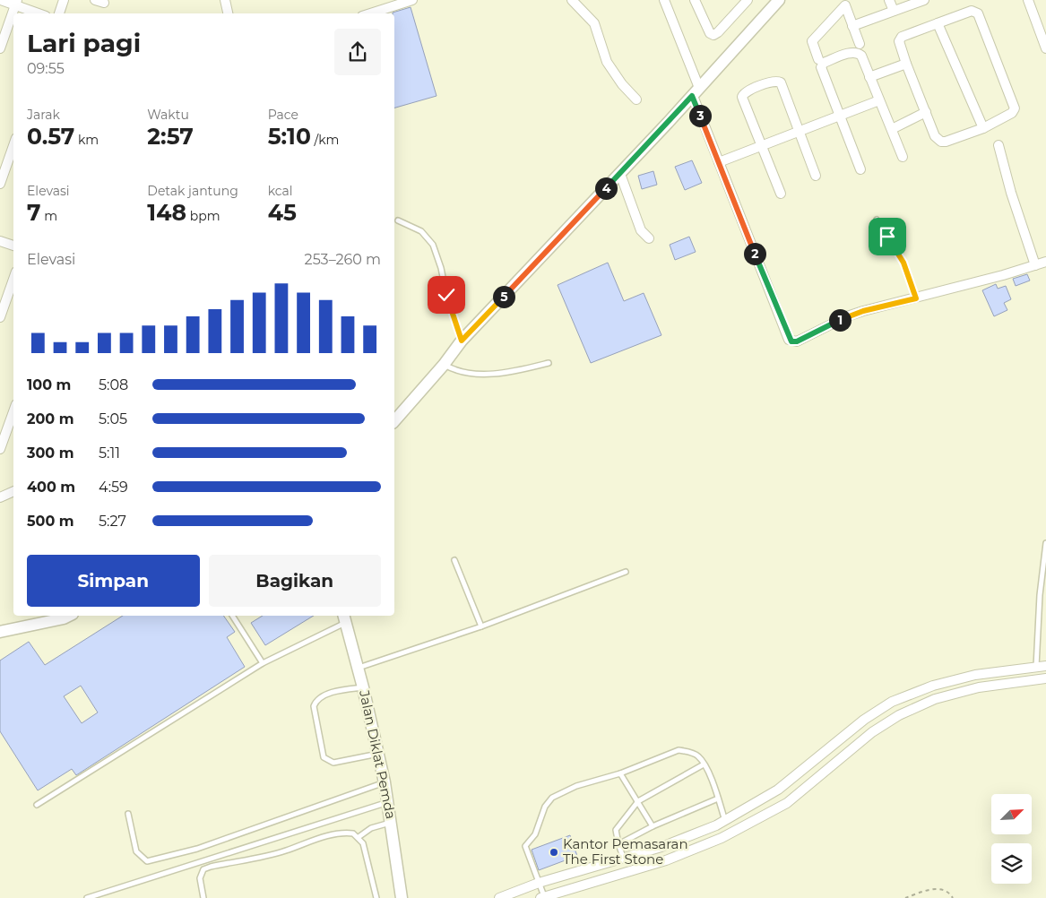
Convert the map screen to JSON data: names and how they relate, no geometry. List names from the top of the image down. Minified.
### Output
{"streets":{"street":["Jalan Diklat Pemda"]},"places":["Kantor Pemasaran The First Stone"],"north":"top right","page":{"heading":["Lari pagi","09:55"],"stats":[["Jarak","0.57 km"],["Waktu","2:57"],["Pace","5:10 /km"],["Elevasi","7 m"],["Detak jantung","148 bpm"],["kcal","45"]],"pins":["3","4","2","5","1"],"chart":["Elevasi","253–260 m"],"list":[{"name":"100 m","note":"5:08"},{"name":"200 m","note":"5:05"},{"name":"300 m","note":"5:11"},{"name":"400 m","note":"4:59"},{"name":"500 m","note":"5:27"}],"buttons":["Simpan","Bagikan"]}}
